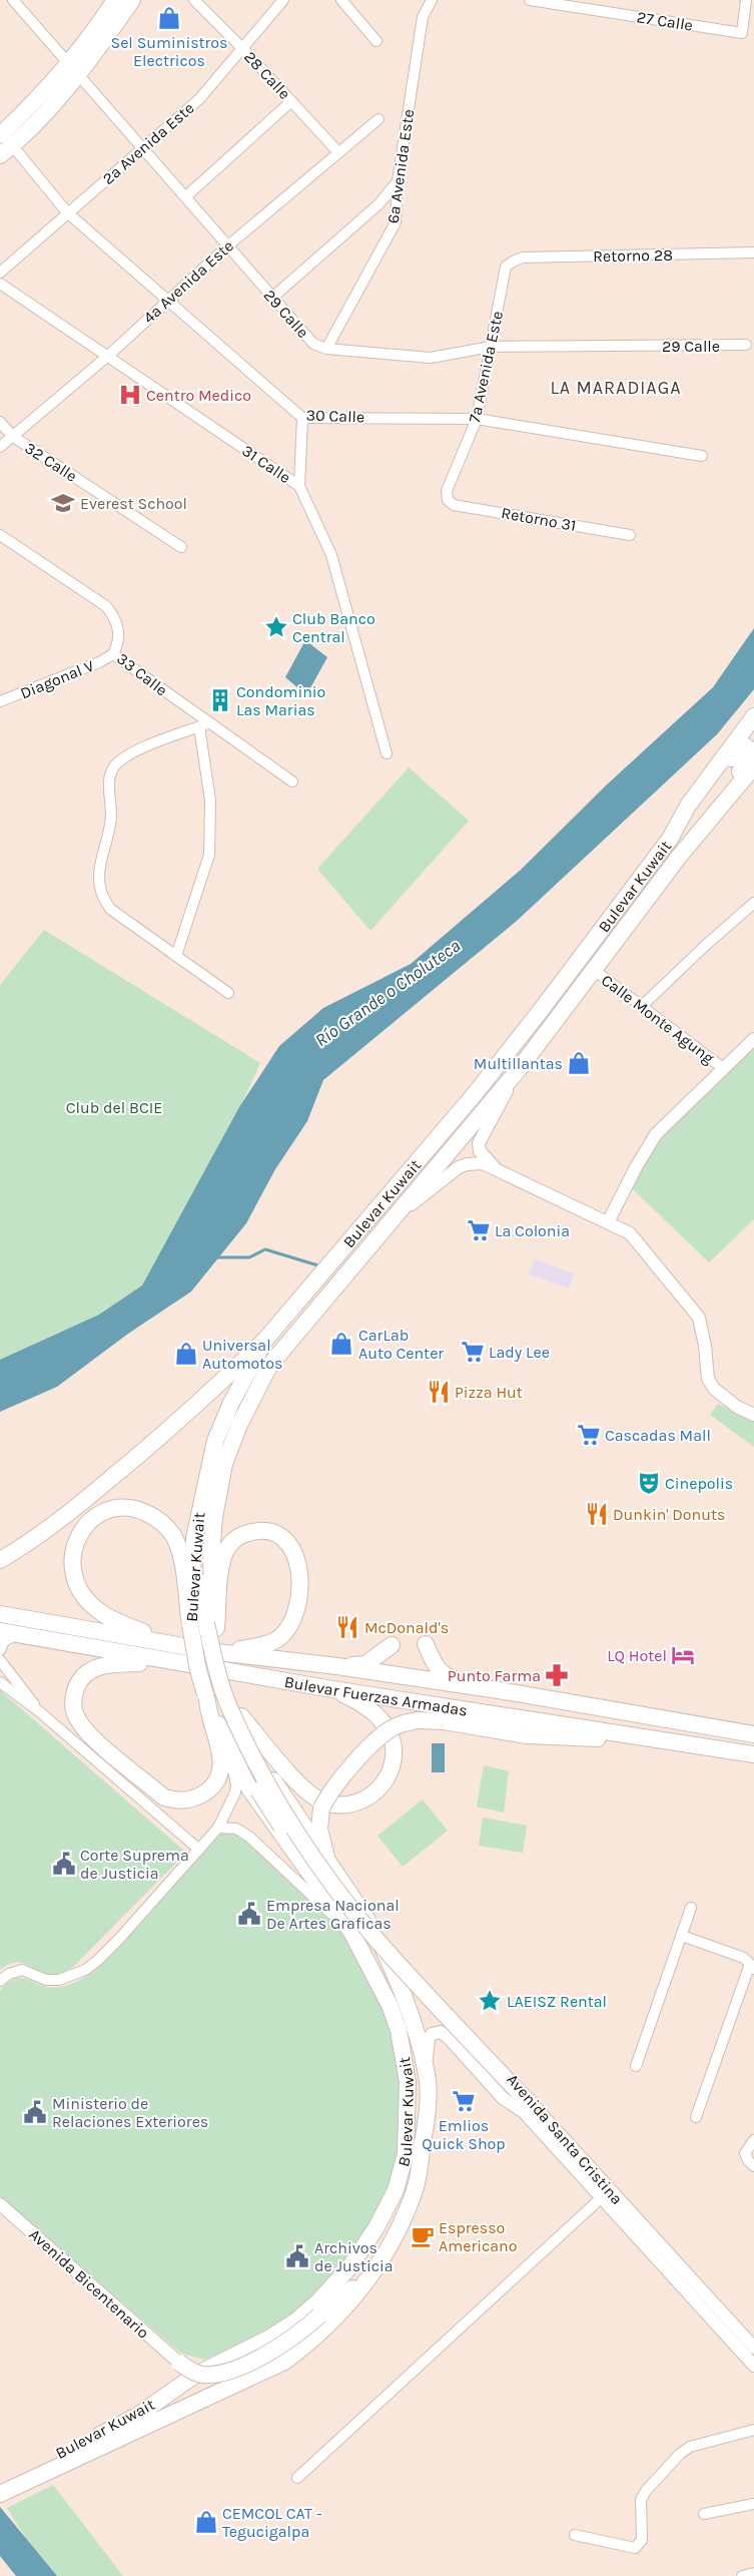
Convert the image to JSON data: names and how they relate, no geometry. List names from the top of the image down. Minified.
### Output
{"streets":{"main road":["Bulevar Kuwait","Bulevar Fuerzas Armadas"],"street":["27 Calle","28 Calle","2a Avenida Este","6a Avenida Este","Retorno 28","4a Avenida Este","29 Calle","7a Avenida Este","30 Calle","32 Calle","31 Calle","Retorno 31","33 Calle","Diagonal V","Calle Monte Agung","Avenida Santa Cristina","Avenida Bicentenario"]},"crossings":[["28 Calle","2a Avenida Este"],["28 Calle","4a Avenida Este"],["2a Avenida Este","29 Calle"],["2a Avenida Este","30 Calle"],["6a Avenida Este","29 Calle"],["Retorno 28","7a Avenida Este"],["4a Avenida Este","29 Calle"],["4a Avenida Este","30 Calle"],["4a Avenida Este","32 Calle"],["4a Avenida Este","31 Calle"],["29 Calle","7a Avenida Este"],["7a Avenida Este","30 Calle"],["7a Avenida Este","Retorno 31"],["33 Calle","Diagonal V"],["Bulevar Kuwait","Calle Monte Agung"],["Bulevar Kuwait","Avenida Santa Cristina"]],"districts":["LA MARADIAGA"],"water":["Río Grande o Choluteca"],"parks":["Club del BCIE"],"places":{"shop":["Sel Suministros Electricos","Multillantas","CarLab Auto Center","Universal Automotos","CEMCOL CAT - Tegucigalpa"],"hospital":["Centro Medico"],"school or university":["Everest School"],"place":["Club Banco Central","LAEISZ Rental"],"building":["Condominio Las Marias"],"supermarket":["La Colonia","Lady Lee","Cascadas Mall","Emlios Quick Shop"],"restaurant":["Pizza Hut","Dunkin' Donuts","McDonald's"],"theatre":["Cinepolis"],"hotel":["LQ Hotel"],"pharmacy":["Punto Farma"],"public building":["Corte Suprema de Justicia","Empresa Nacional De Artes Graficas","Ministerio de Relaciones Exteriores","Archivos de Justicia"],"cafe":["Espresso Americano"]}}
